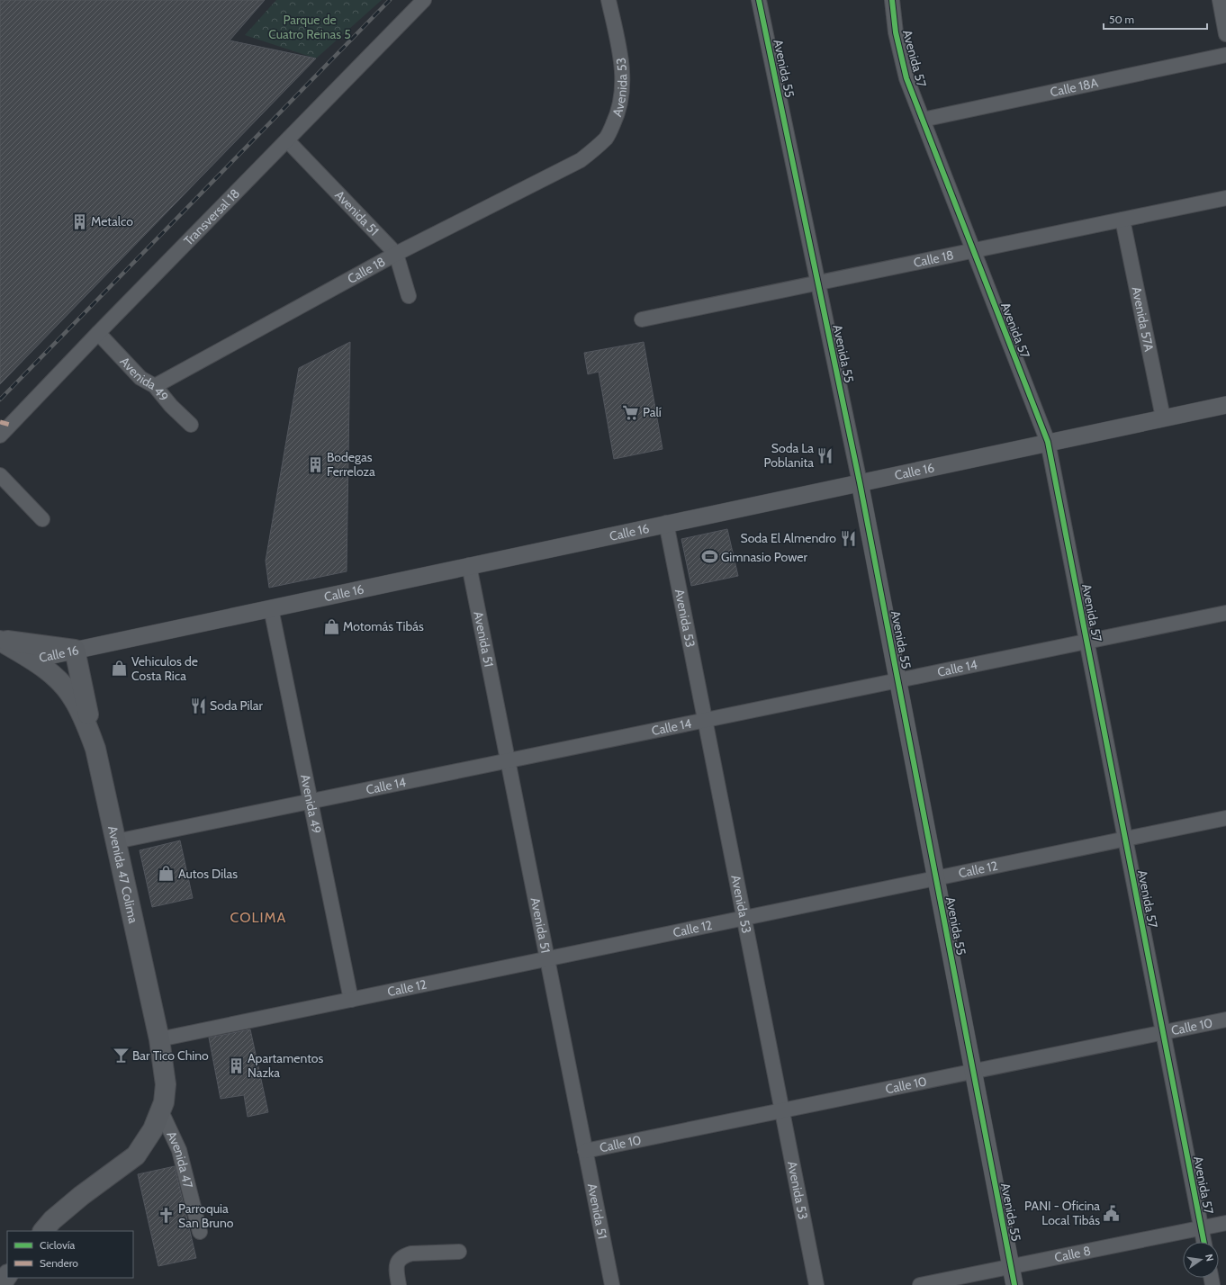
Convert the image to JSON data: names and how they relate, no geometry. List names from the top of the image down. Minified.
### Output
{"streets":{"main road":["Avenida 47 Colima"],"street":["Avenida 57","Avenida 55","Avenida 53","Calle 18A","Avenida 51","Transversal 18","Calle 18","Avenida 57A","Avenida 49","Calle 16","Calle 14","Calle 12","Calle 10","Avenida 47","Calle 8"]},"crossings":[["Avenida 57","Calle 18A"],["Avenida 57","Calle 18"],["Avenida 57","Calle 16"],["Avenida 57","Calle 14"],["Avenida 57","Calle 12"],["Avenida 57","Calle 10"],["Avenida 57","Calle 8"],["Avenida 55","Calle 18"],["Avenida 55","Calle 16"],["Avenida 55","Calle 14"],["Avenida 55","Calle 12"],["Avenida 55","Calle 10"],["Avenida 55","Calle 8"],["Avenida 53","Calle 18"],["Avenida 53","Calle 16"],["Avenida 53","Calle 14"],["Avenida 53","Calle 12"],["Avenida 53","Calle 10"],["Avenida 51","Transversal 18"],["Avenida 51","Calle 18"],["Avenida 51","Calle 16"],["Avenida 51","Calle 14"],["Avenida 51","Calle 12"],["Avenida 51","Calle 10"],["Transversal 18","Avenida 49"],["Calle 18","Avenida 57A"],["Calle 18","Avenida 49"],["Avenida 57A","Calle 16"],["Avenida 49","Calle 16"],["Avenida 49","Calle 14"],["Avenida 49","Calle 12"],["Calle 16","Avenida 47 Colima"],["Calle 14","Avenida 47 Colima"],["Calle 12","Avenida 47 Colima"],["Avenida 47 Colima","Avenida 47"]],"districts":["COLIMA"],"parks":["Parque de Cuatro Reinas 5"],"places":{"building":["Metalco","Bodegas Ferreloza","Apartamentos Nazka"],"supermarket":["Palí"],"restaurant":["Soda La Poblanita","Soda El Almendro","Soda Pilar"],"sports":["Gimnasio Power"],"shop":["Motomás Tibás","Vehiculos de Costa Rica","Autos Dilas"],"bar":["Bar Tico Chino"],"public building":["PANI - Oficina Local Tibás"],"church":["Parroquia San Bruno"]},"legend":["Ciclovía","Sendero"],"scale_bar":"50 m","north":"right"}
